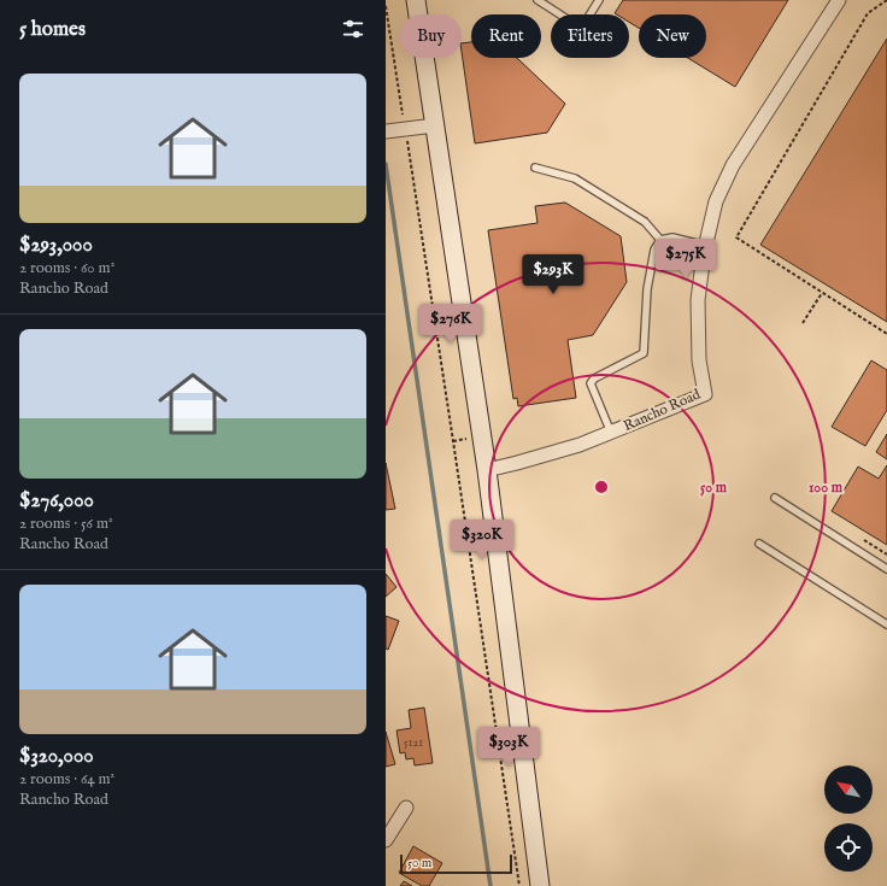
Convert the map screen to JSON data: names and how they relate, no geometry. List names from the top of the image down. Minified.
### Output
{"streets":{"street":["Rancho Road"]},"house_numbers":["5121"],"scale_bar":"50 m","north":"top left","page":{"heading":"5 homes","chip":["Buy","Rent","Filters","New"],"list":[{"name":"$293,000","note":"2 rooms · 60 m² · Rancho Road"},{"name":"$276,000","note":"2 rooms · 56 m² · Rancho Road"},{"name":"$320,000","note":"2 rooms · 64 m² · Rancho Road"}],"price":["$275K","$293K","$276K","$320K","$303K"],"scale":"50 m"},"rings":["50 m","100 m"]}
